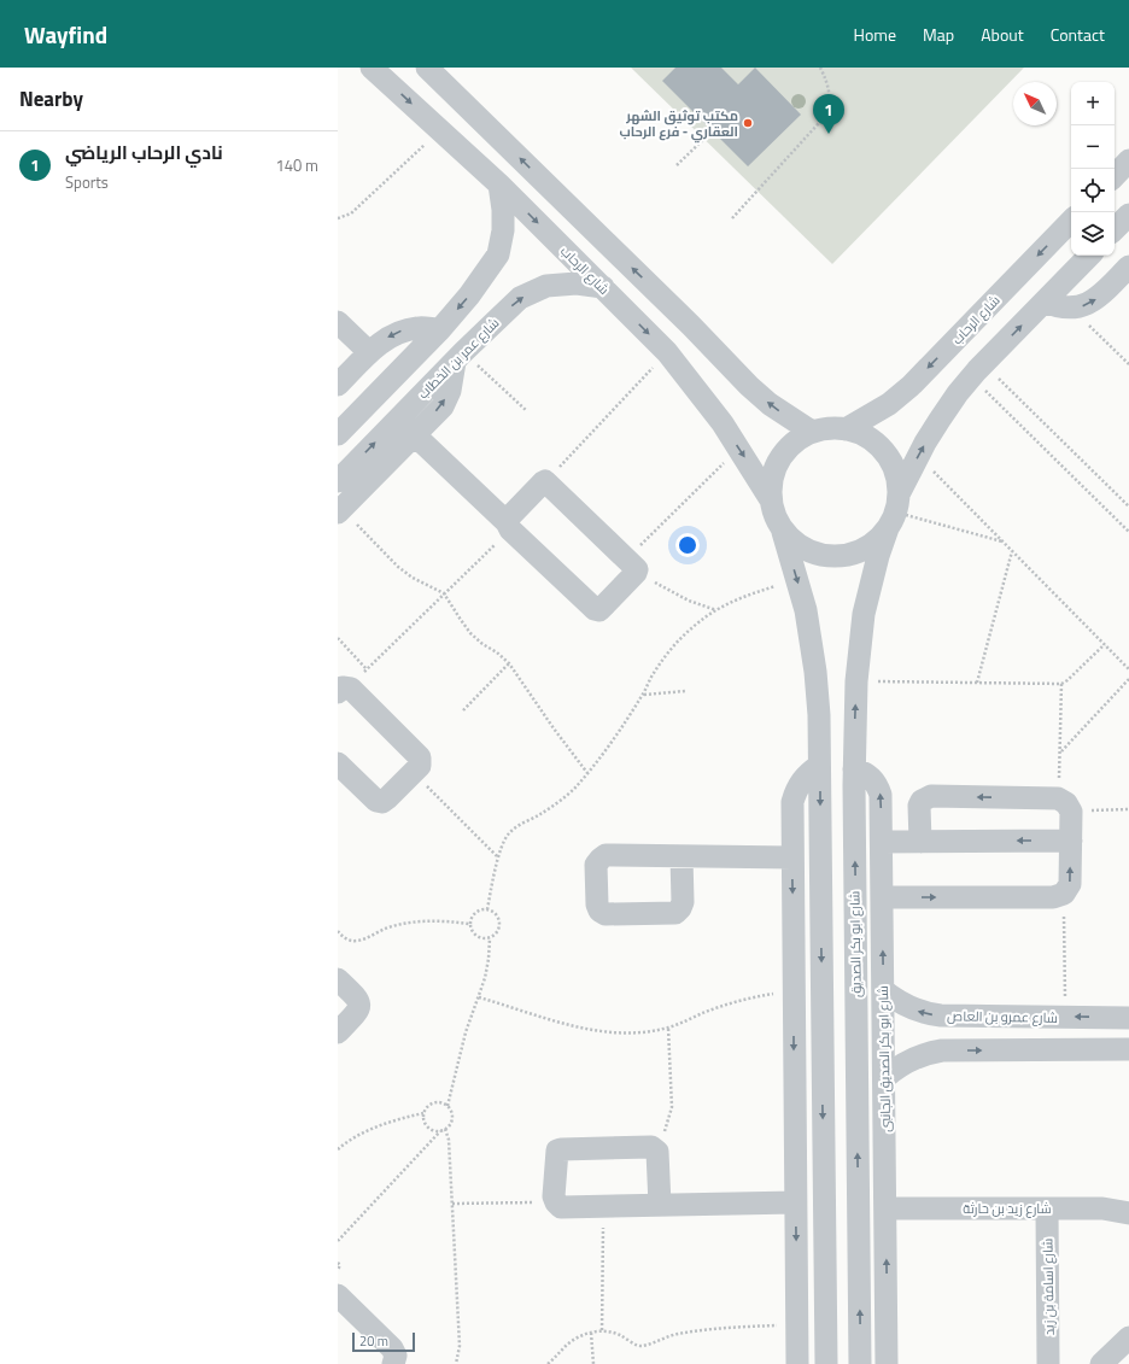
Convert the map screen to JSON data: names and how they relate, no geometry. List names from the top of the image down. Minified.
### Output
{"streets":{"street":["شارع الرحاب","شارع عمر بن الخطاب","شارع ابو بكر الصديق","شارع عمرو بن العاص","شارع ابو بكر الصديق الجانبى","شارع زيد بن حارثة","شارع اسامة بن زيد"]},"crossings":[["شارع الرحاب","شارع عمر بن الخطاب"],["شارع الرحاب","شارع ابو بكر الصديق"],["شارع ابو بكر الصديق","شارع ابو بكر الصديق الجانبى"],["شارع عمرو بن العاص","شارع ابو بكر الصديق الجانبى"],["شارع ابو بكر الصديق الجانبى","شارع زيد بن حارثة"],["شارع زيد بن حارثة","شارع اسامة بن زيد"]],"places":["مكتب توثيق الشهر العقاري - فرع الرحاب"],"scale_bar":"20 m","north":"top left","page":{"header":"Wayfind","nav":["Home","Map","About","Contact"],"heading":"Nearby","map_buttons":["+","−"],"pins":"1","list":[{"mark":"1","name":"نادي الرحاب الرياضي","note":"Sports","value":"140 m"}],"scale":"20 m"}}
